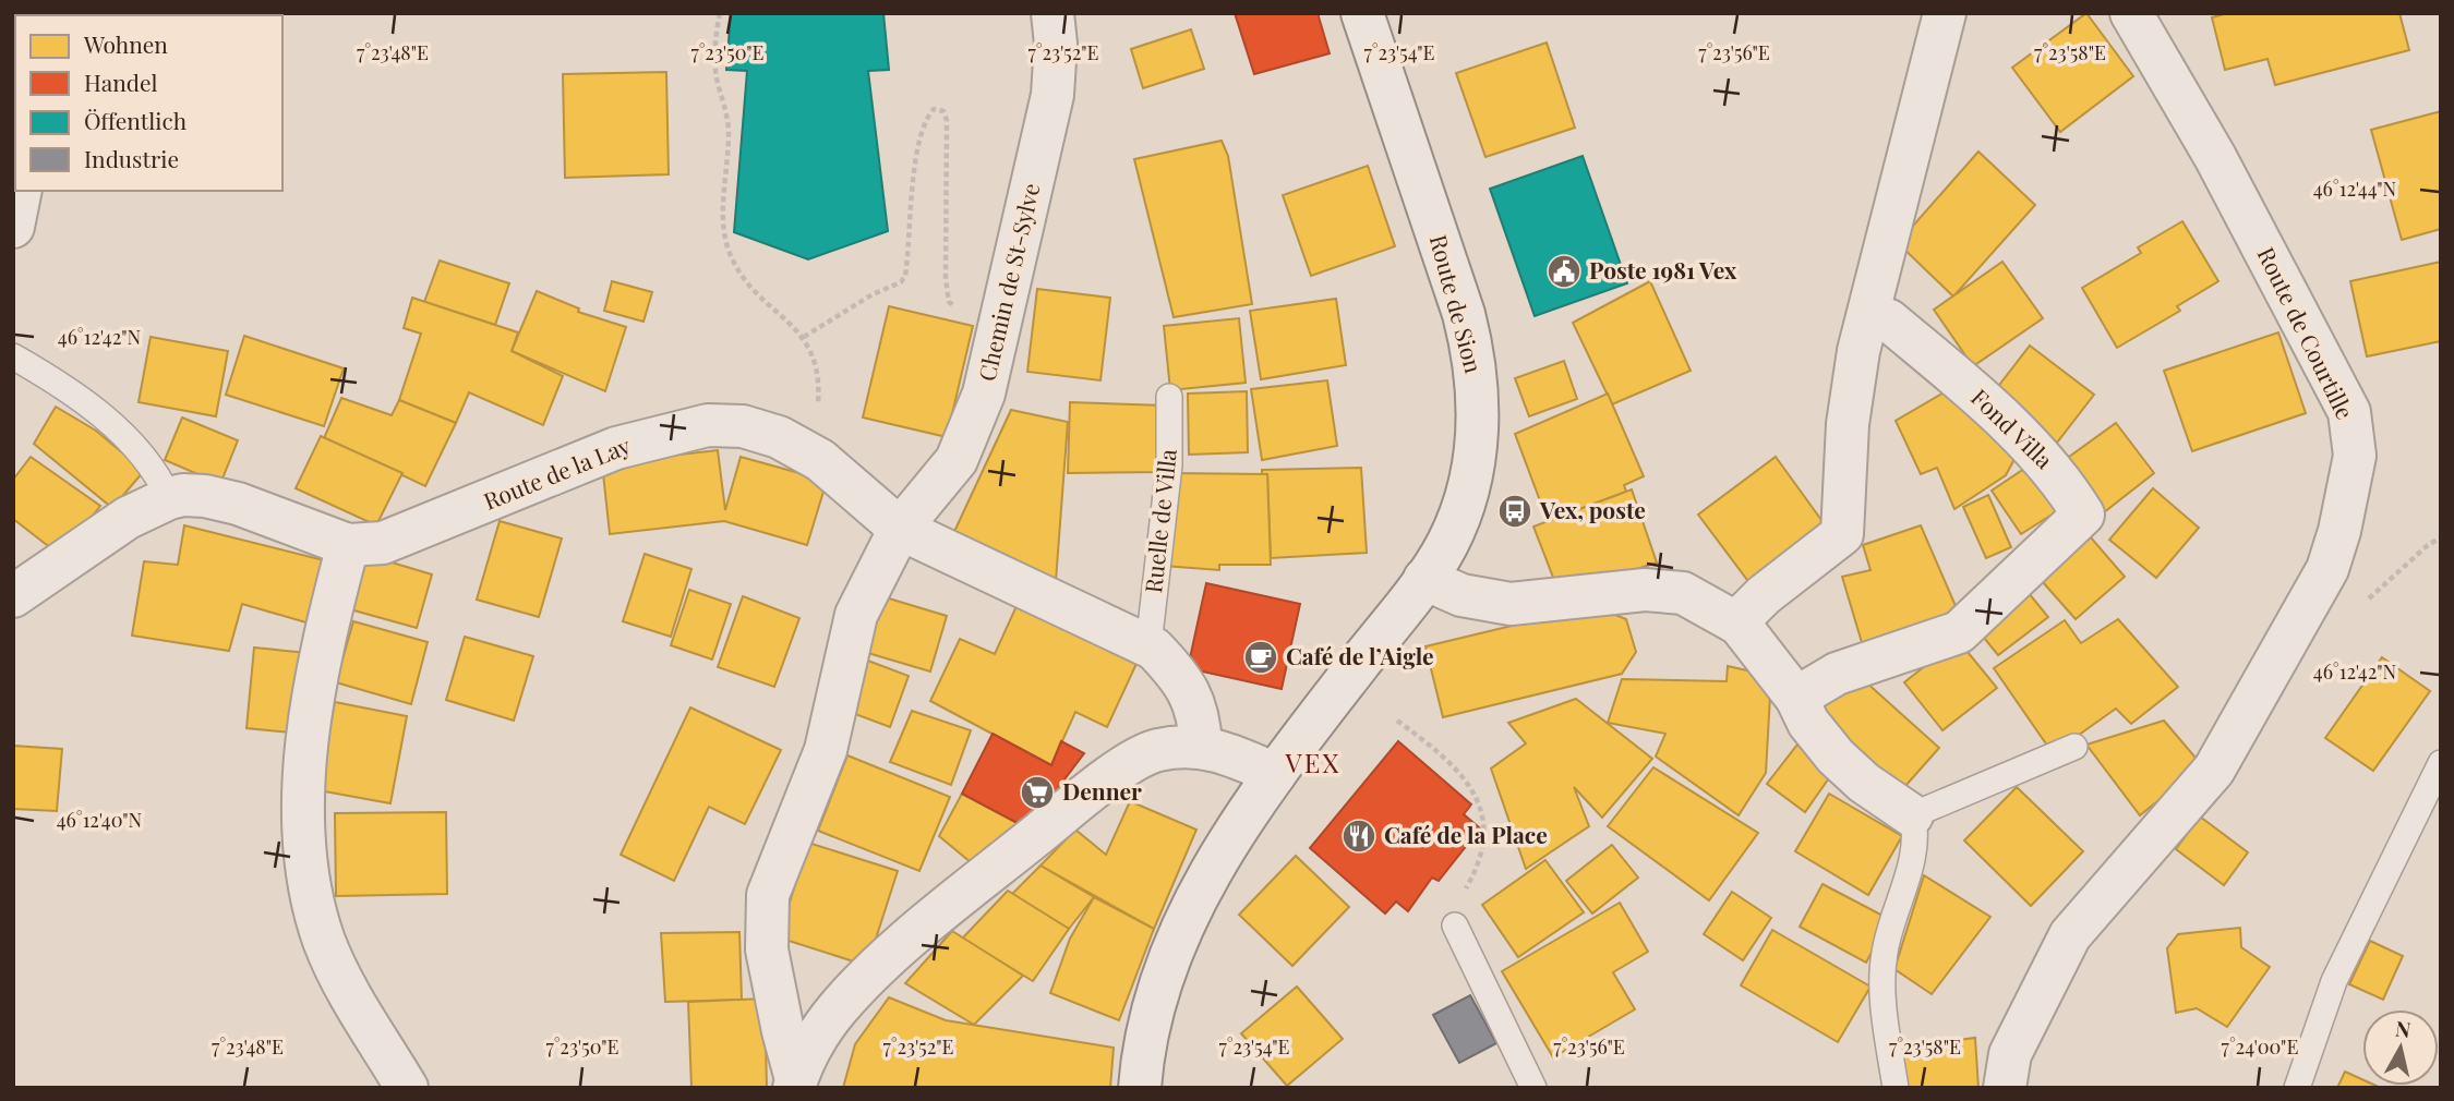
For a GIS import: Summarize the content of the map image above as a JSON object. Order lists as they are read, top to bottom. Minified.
{"streets":{"street":["Chemin de St-Sylve","Route de Sion","Route de Courtille","Fond Villa","Route de la Lay"],"lane":["Ruelle de Villa"]},"crossings":[["Chemin de St-Sylve","Route de la Lay"],["Route de la Lay","Ruelle de Villa"]],"districts":["VEX"],"places":{"public building":["Poste 1981 Vex"],"bus stop":["Vex, poste"],"cafe":["Café de l’Aigle"],"supermarket":["Denner"],"restaurant":["Café de la Place"]},"legend":["Wohnen","Handel","Öffentlich","Industrie"],"north":"top","coordinates":["7°23'48\"E","7°23'50\"E","7°23'52\"E","7°23'54\"E","7°23'56\"E","7°23'58\"E","46°12'44\"N","46°12'42\"N","46°12'40\"N","7°24'00\"E"]}
